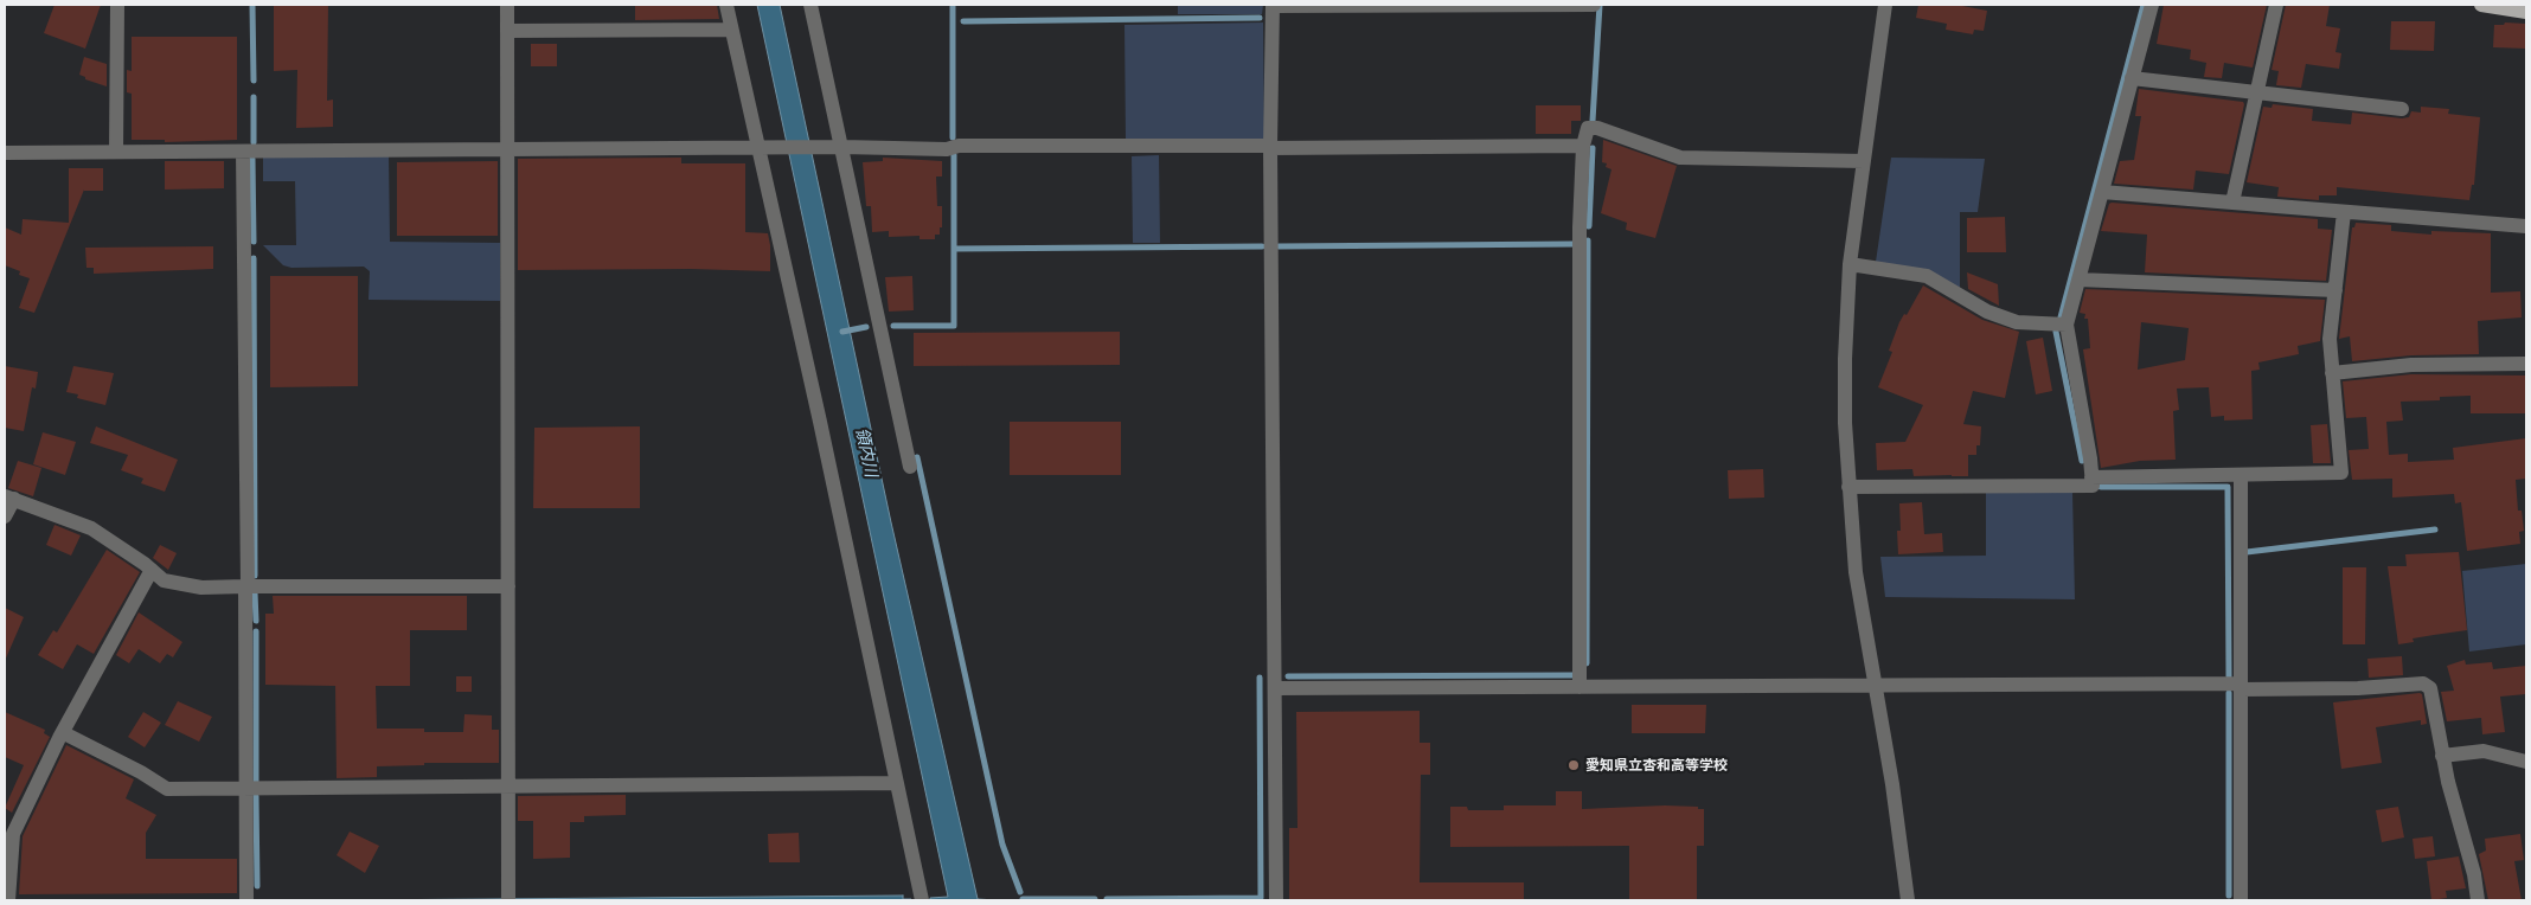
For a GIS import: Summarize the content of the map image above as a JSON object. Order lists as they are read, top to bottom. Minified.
{"water":["領内川"],"places":["愛知県立杏和高等学校"]}
